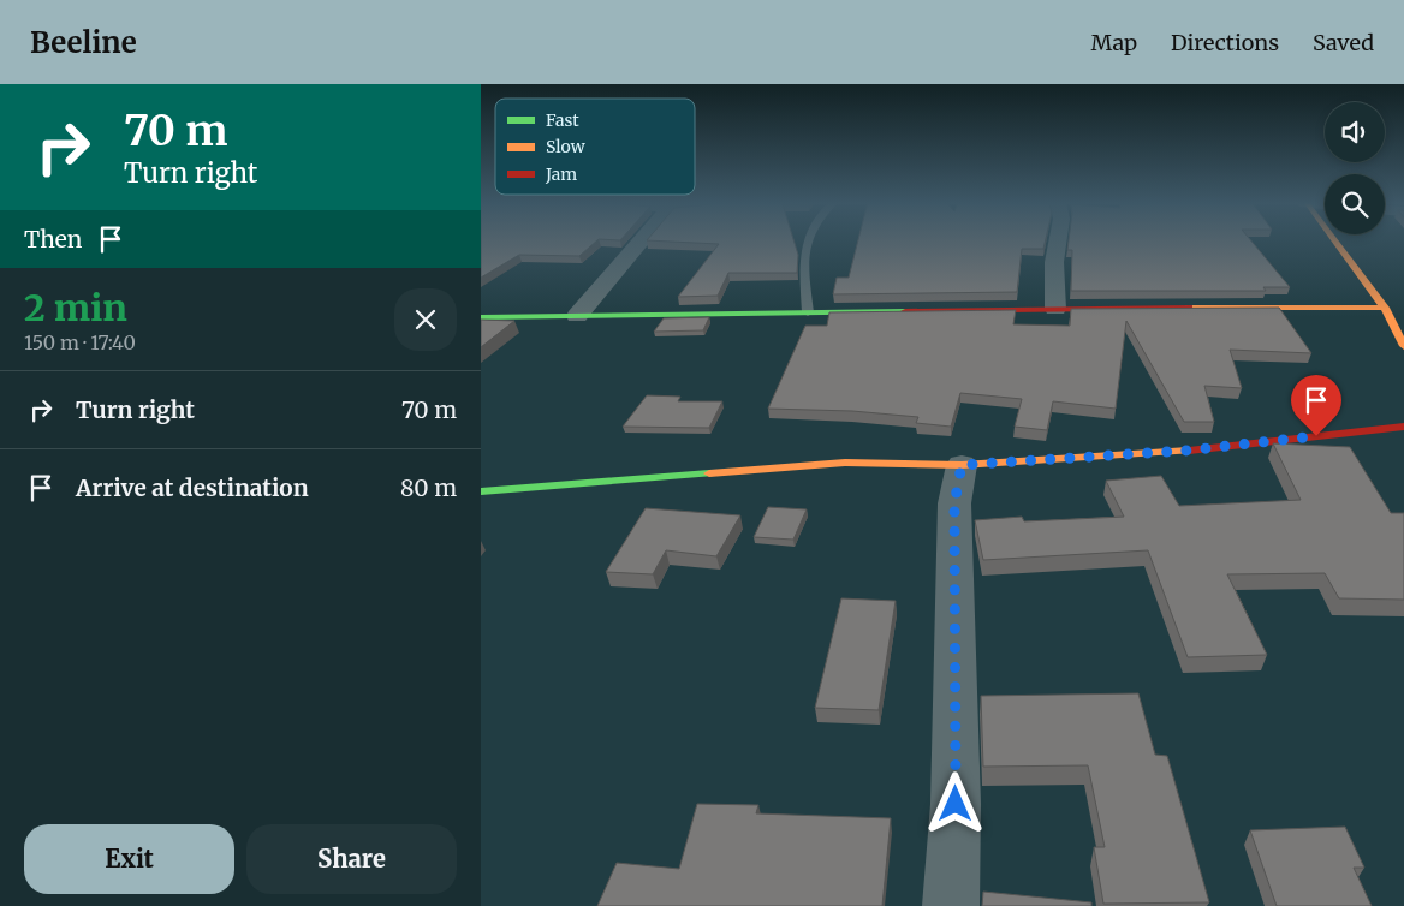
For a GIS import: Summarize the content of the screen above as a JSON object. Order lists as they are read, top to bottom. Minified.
{"legend":["Fast","Slow","Jam"],"page":{"header":"Beeline","nav":["Map","Directions","Saved"],"turn":["70 m","Turn right"],"then":"Then","heading":["2 min","150 m · 17:40"],"list":[{"name":"Turn right","value":"70 m"},{"name":"Arrive at destination","value":"80 m"}],"buttons":["Exit","Share"]}}
